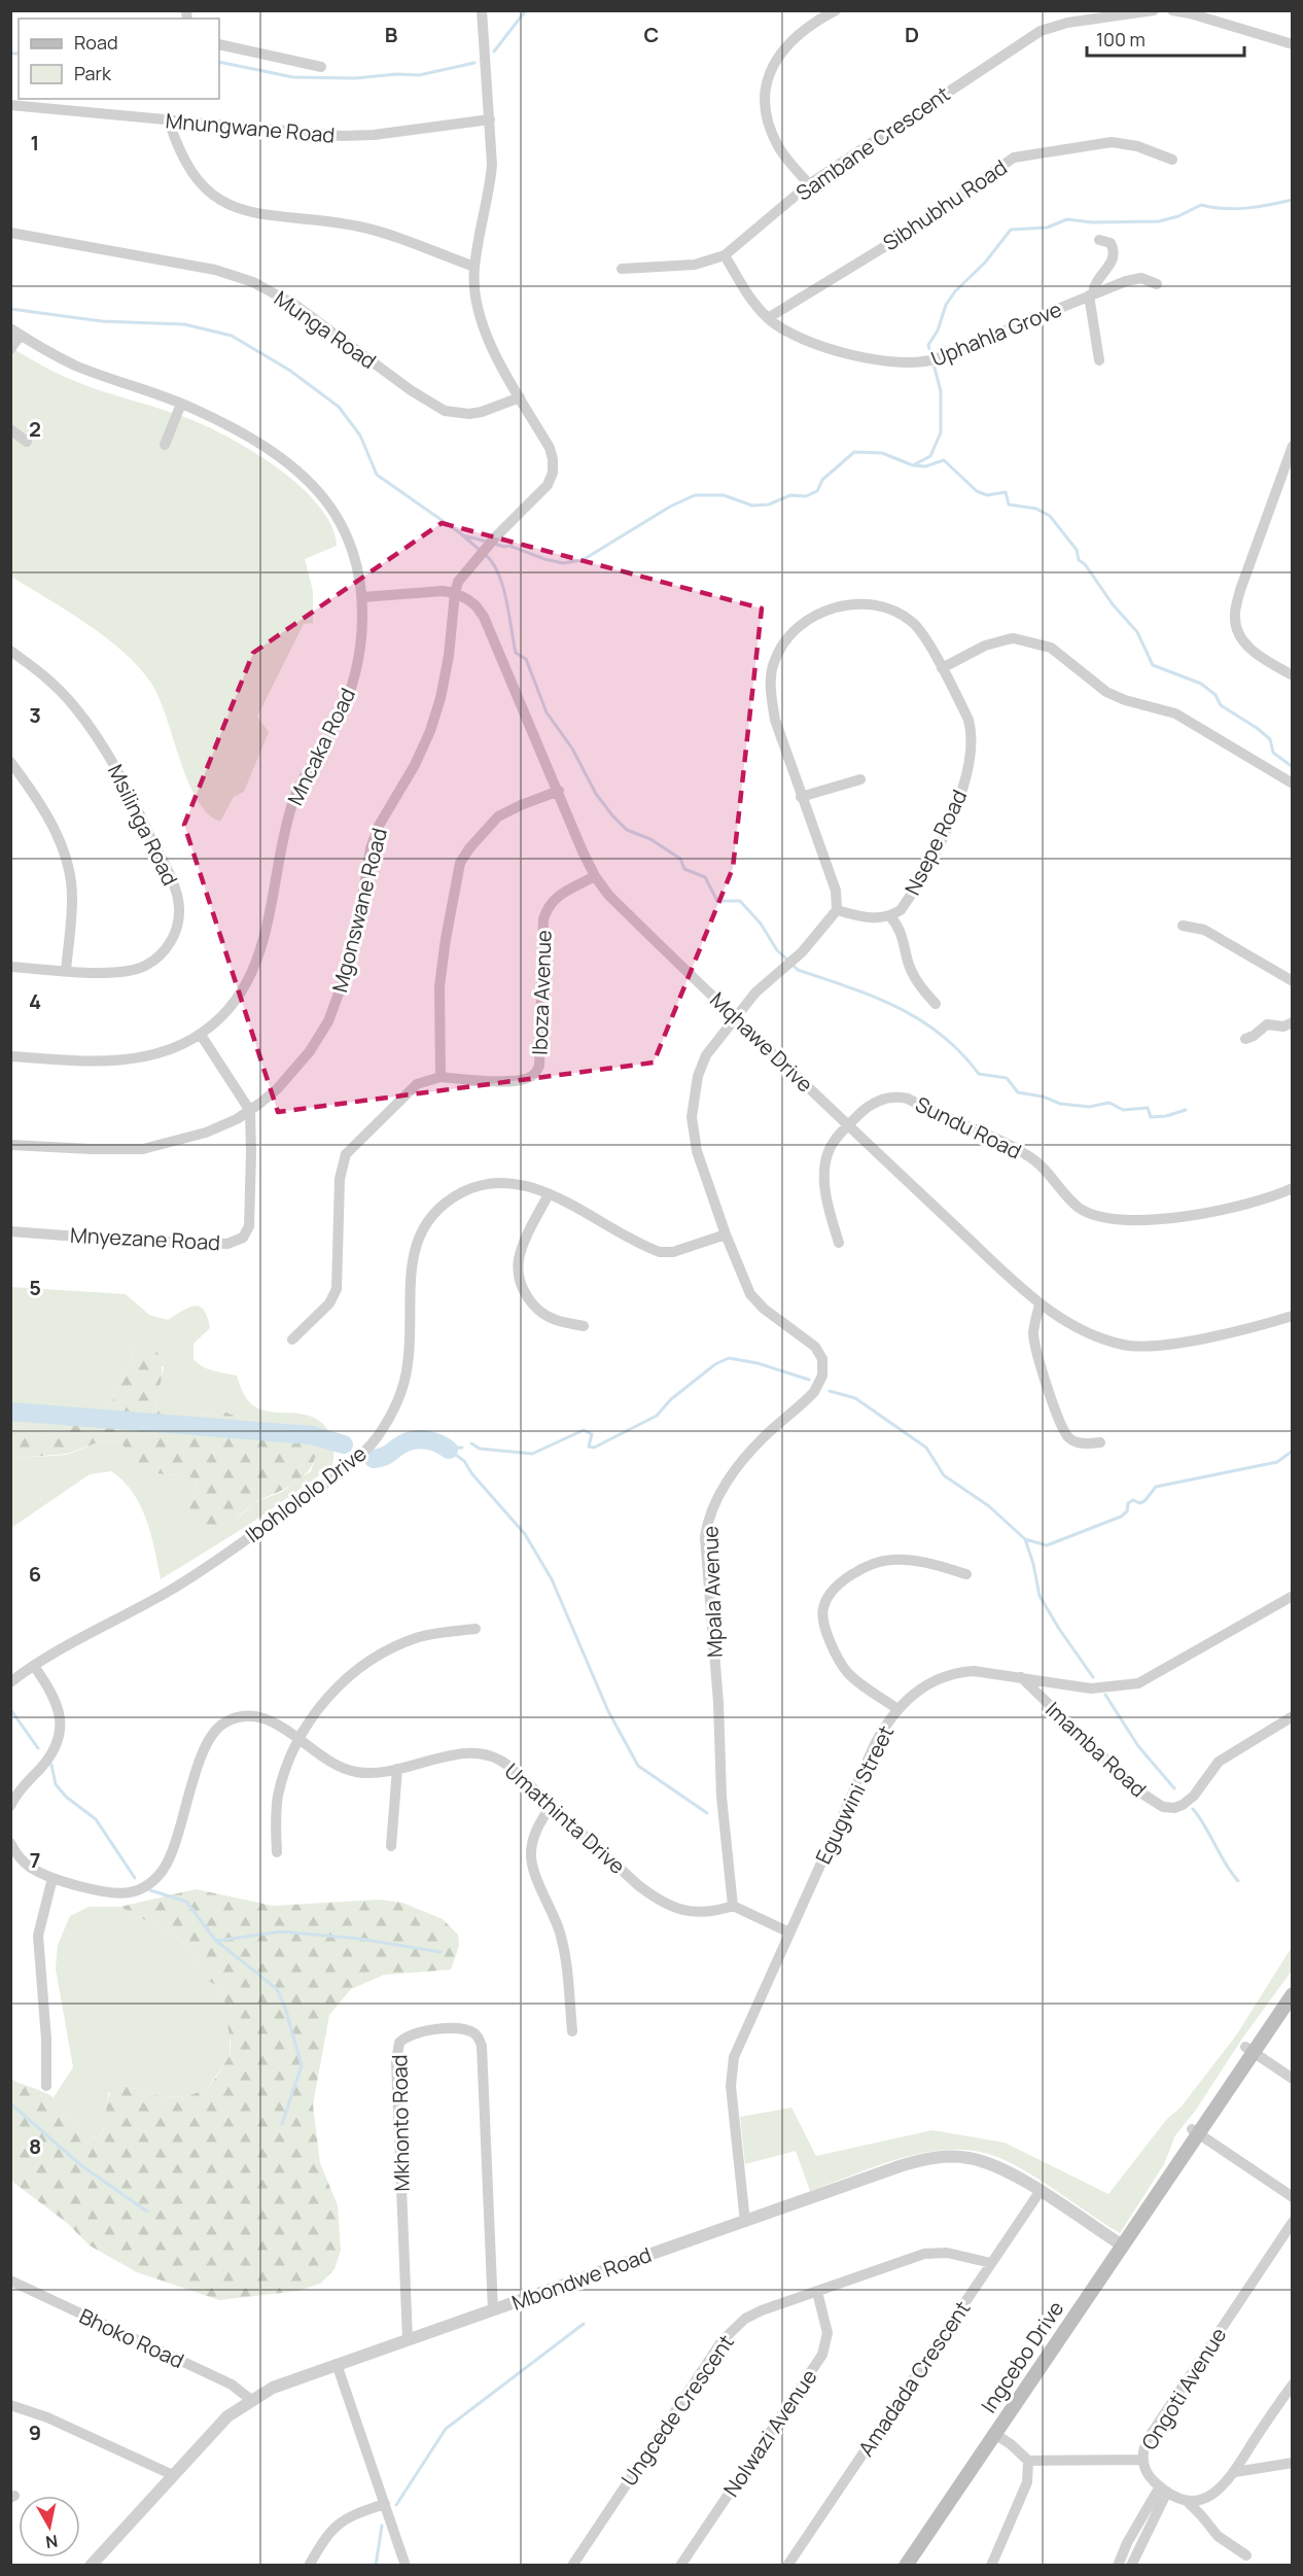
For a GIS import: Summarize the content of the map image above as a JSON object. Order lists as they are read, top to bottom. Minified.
{"streets":{"main road":["Ingcebo Drive"],"street":["Mnungwane Road","Sambane Crescent","Sibhubhu Road","Munga Road","Uphahla Grove","Mncaka Road","Msilinga Road","Nsepe Road","Mgonswane Road","Iboza Avenue","Mqhawe Drive","Sundu Road","Mnyezane Road","Ibohlololo Drive","Mpala Avenue","Imamba Road","Egugwini Street","Umathinta Drive","Mkhonto Road","Mbondwe Road","Bhoko Road","Amadada Crescent","Ongoti Avenue","Ungcede Crescent","Nolwazi Avenue"]},"crossings":[["Sambane Crescent","Uphahla Grove"],["Sibhubhu Road","Uphahla Grove"],["Mgonswane Road","Mqhawe Drive"],["Mgonswane Road","Mnyezane Road"],["Iboza Avenue","Mqhawe Drive"],["Mqhawe Drive","Sundu Road"],["Mqhawe Drive","Mpala Avenue"],["Ibohlololo Drive","Mpala Avenue"],["Mpala Avenue","Umathinta Drive"],["Imamba Road","Egugwini Street"],["Egugwini Street","Mbondwe Road"],["Mkhonto Road","Mbondwe Road"],["Mbondwe Road","Bhoko Road"],["Mbondwe Road","Ingcebo Drive"],["Mbondwe Road","Amadada Crescent"],["Amadada Crescent","Ungcede Crescent"],["Ungcede Crescent","Nolwazi Avenue"]],"legend":["Road","Park"],"scale_bar":"100 m","north":"bottom","grid":{"columns":["B","C","D"],"rows":["1","2","3","4","5","6","7","8","9"]}}
